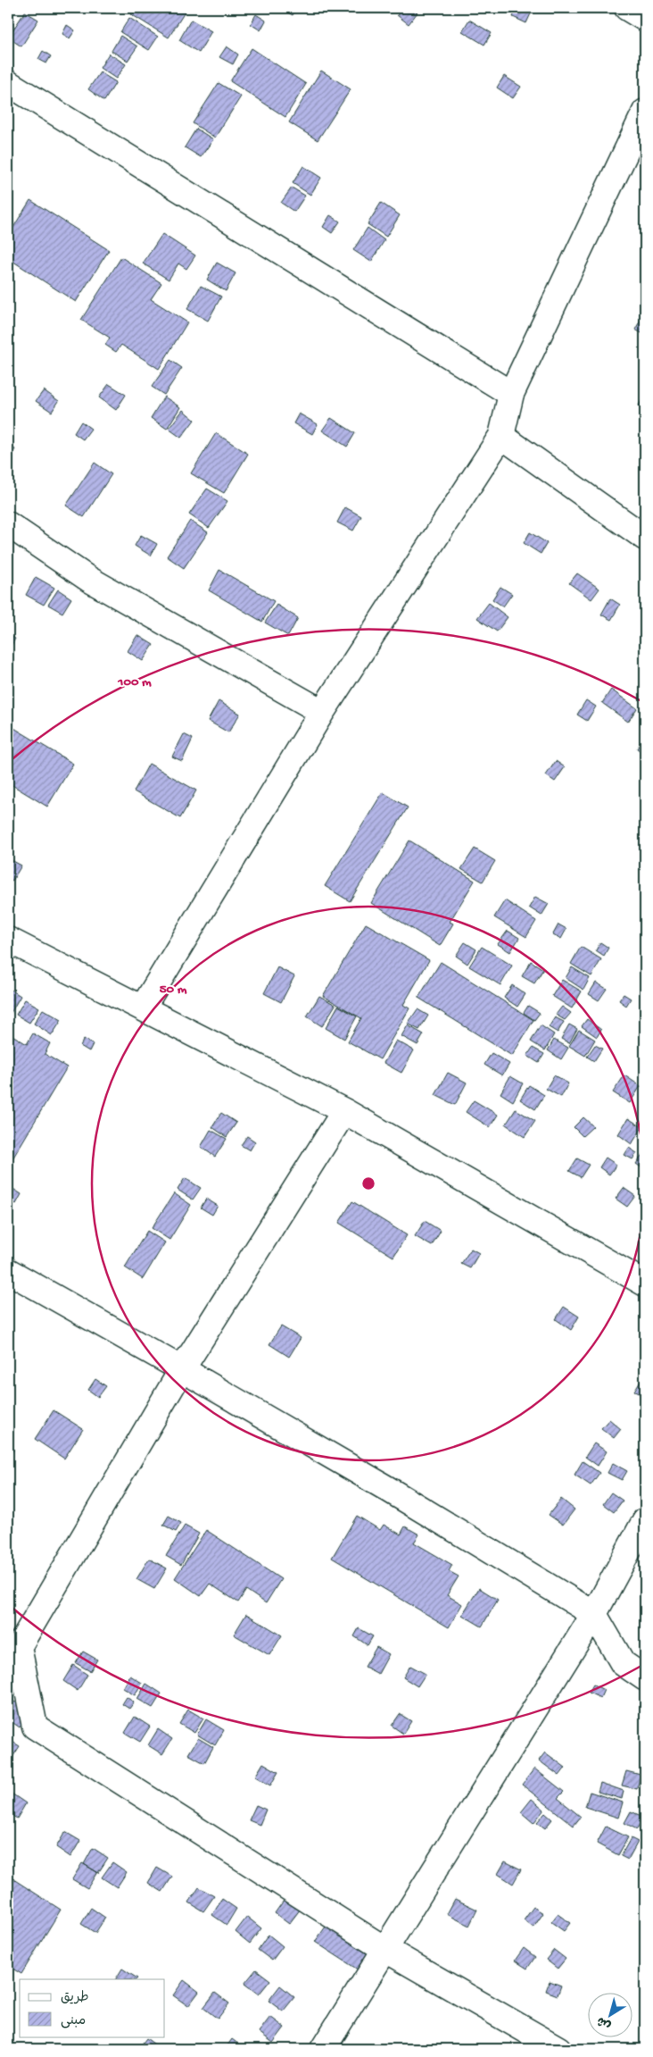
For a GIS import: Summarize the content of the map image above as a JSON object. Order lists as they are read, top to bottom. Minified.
{"legend":["طريق","مبنى"],"north":"bottom left","rings":["100 m","50 m"]}
